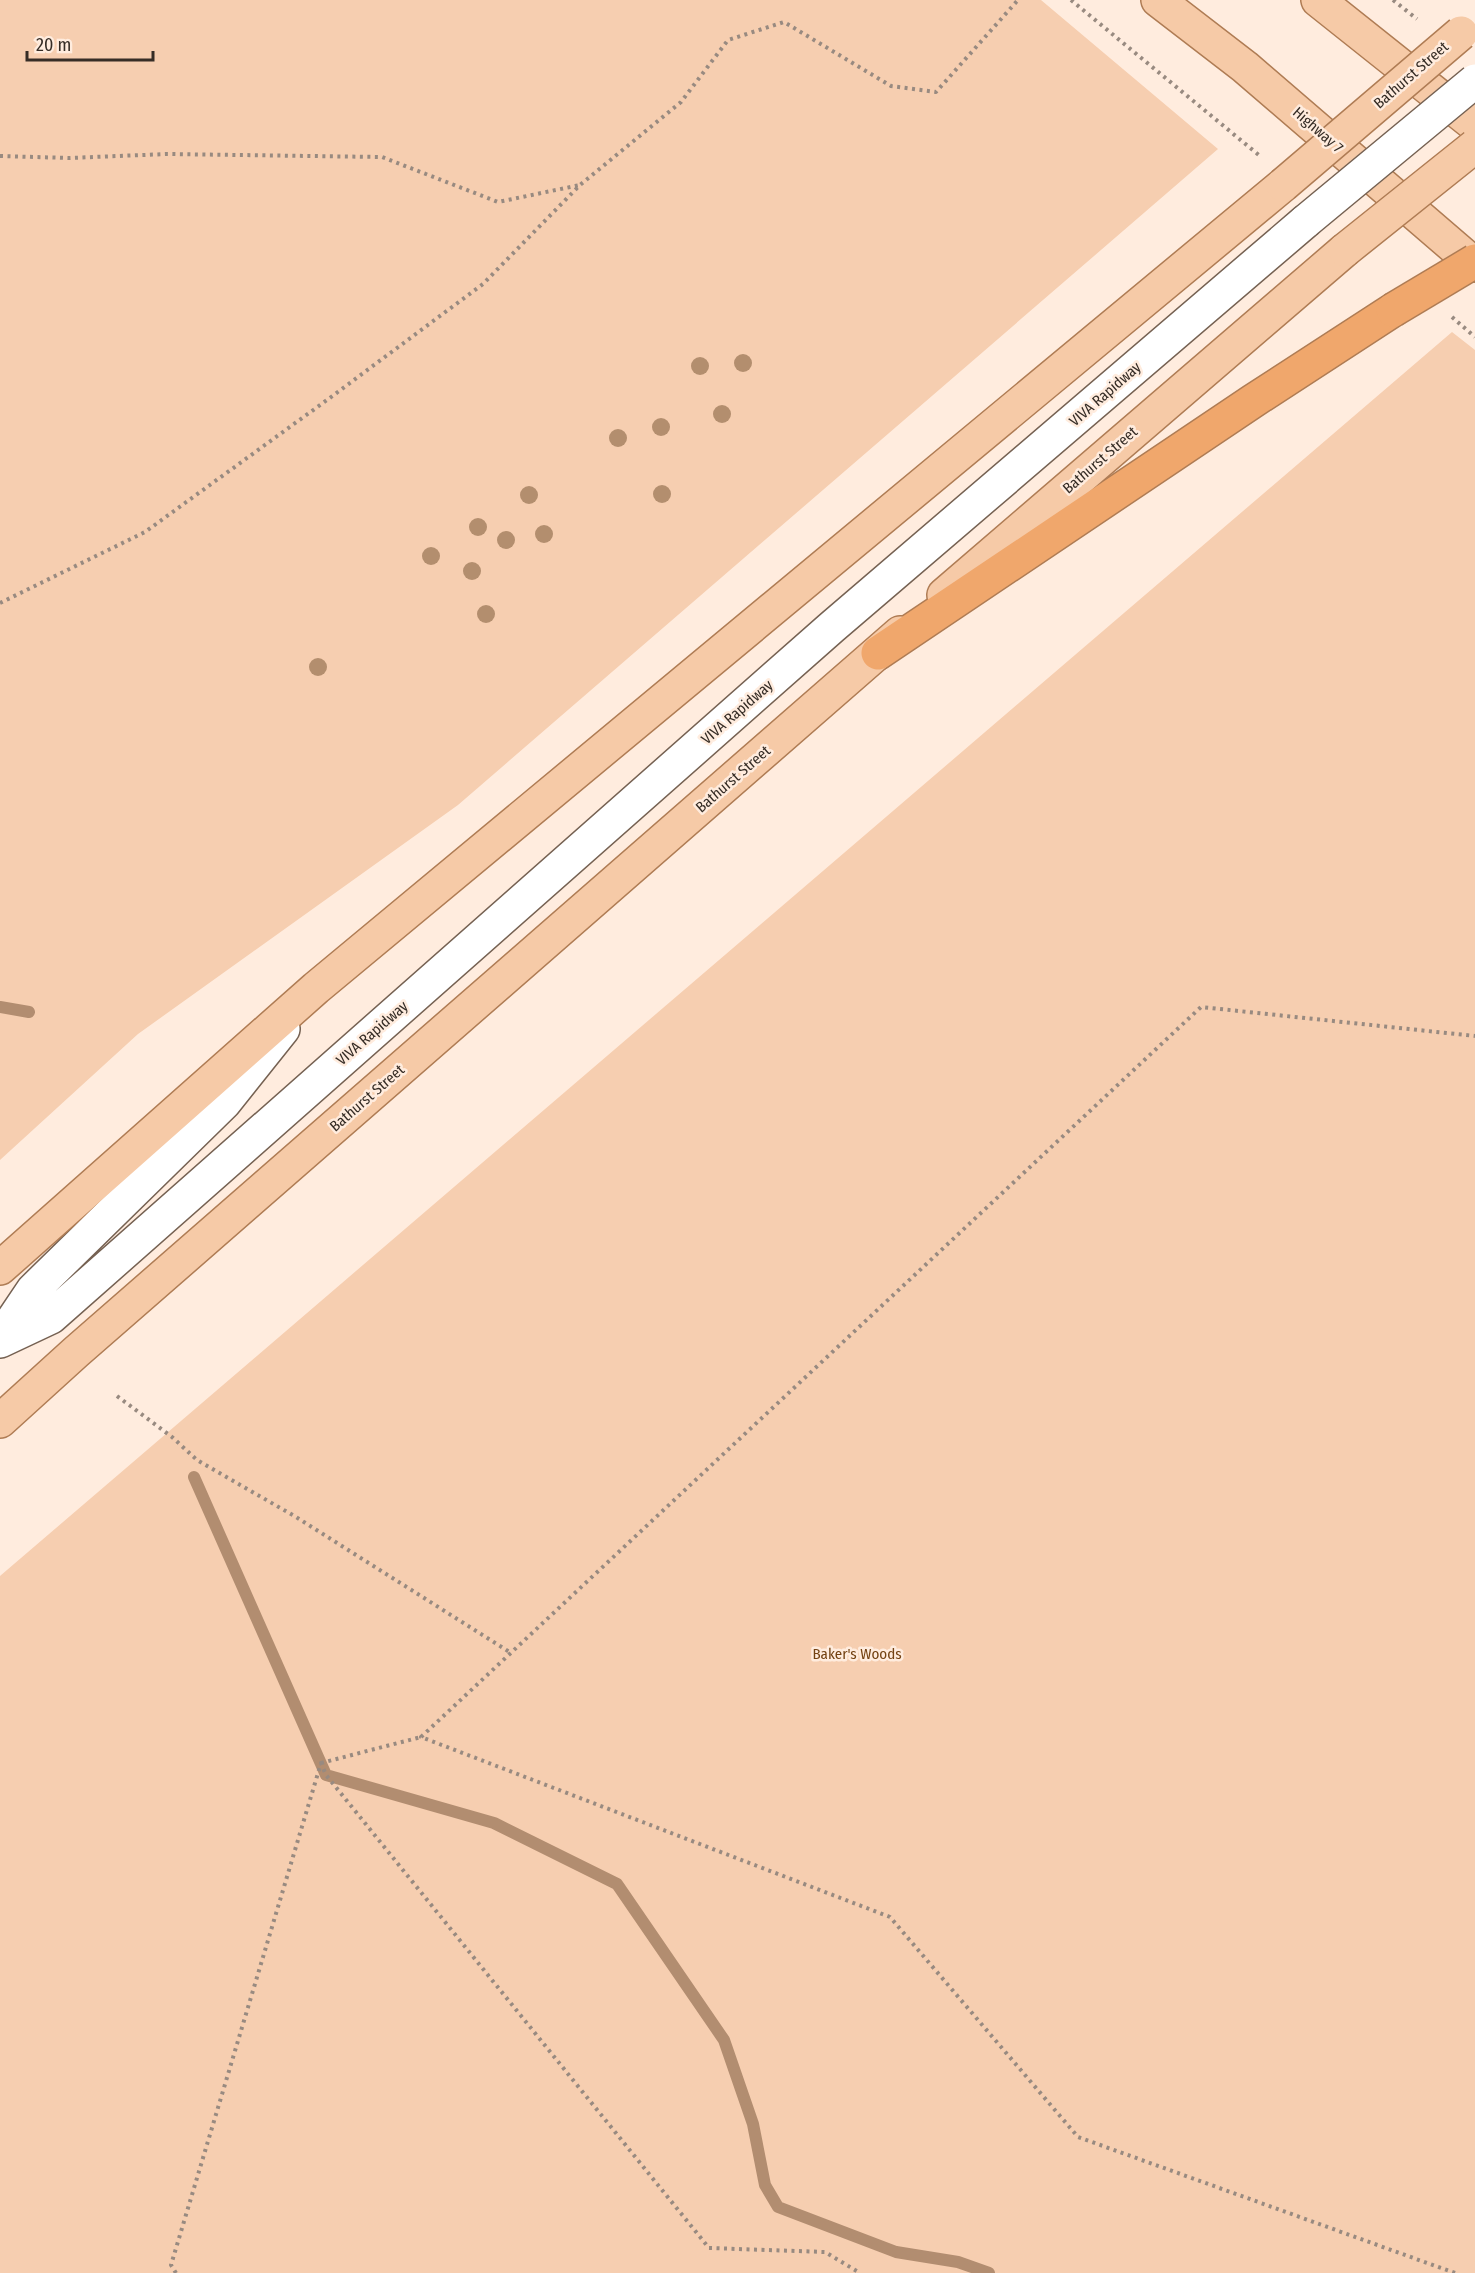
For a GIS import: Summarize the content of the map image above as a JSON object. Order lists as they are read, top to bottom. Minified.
{"streets":{"main road":["Bathurst Street","Highway 7"],"lane":["VIVA Rapidway"]},"crossings":[["Bathurst Street","VIVA Rapidway"]],"parks":["Baker's Woods"],"scale_bar":"20 m"}
